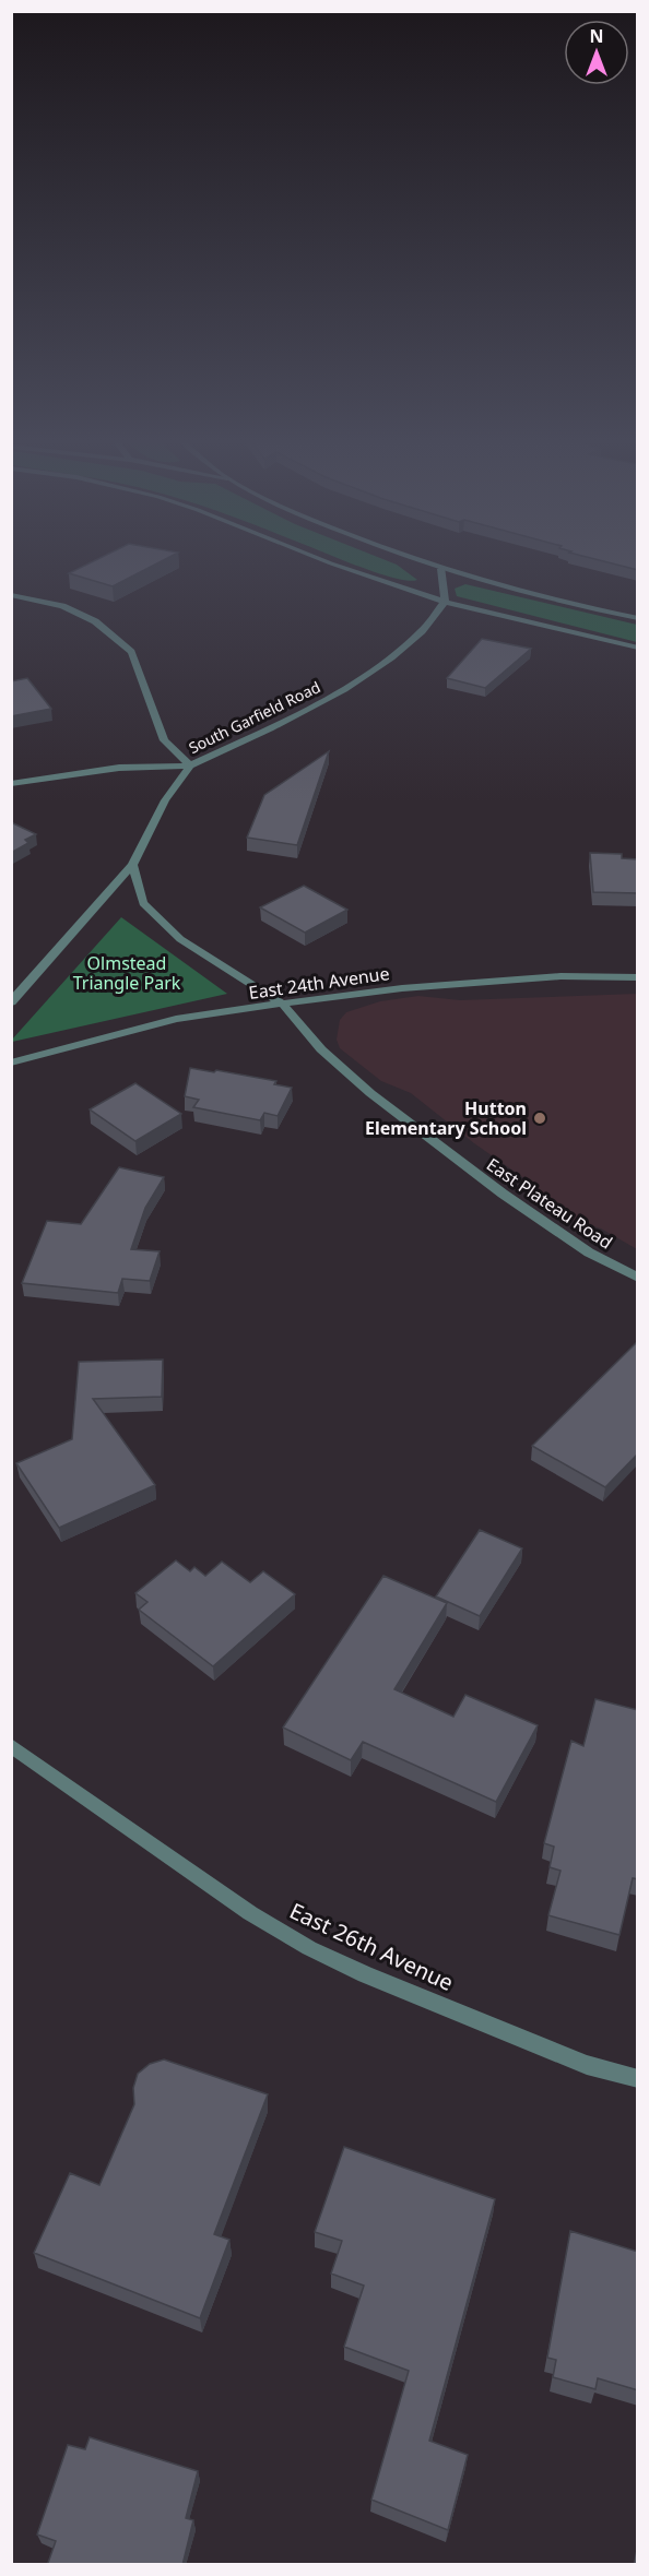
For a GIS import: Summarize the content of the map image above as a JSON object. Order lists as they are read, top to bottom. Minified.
{"streets":{"street":["South Garfield Road","East 24th Avenue","East Plateau Road","East 26th Avenue"]},"crossings":[["South Garfield Road","East Plateau Road"],["East 24th Avenue","East Plateau Road"]],"parks":["Olmstead Triangle Park"],"places":["Hutton Elementary School"],"north":"top"}
